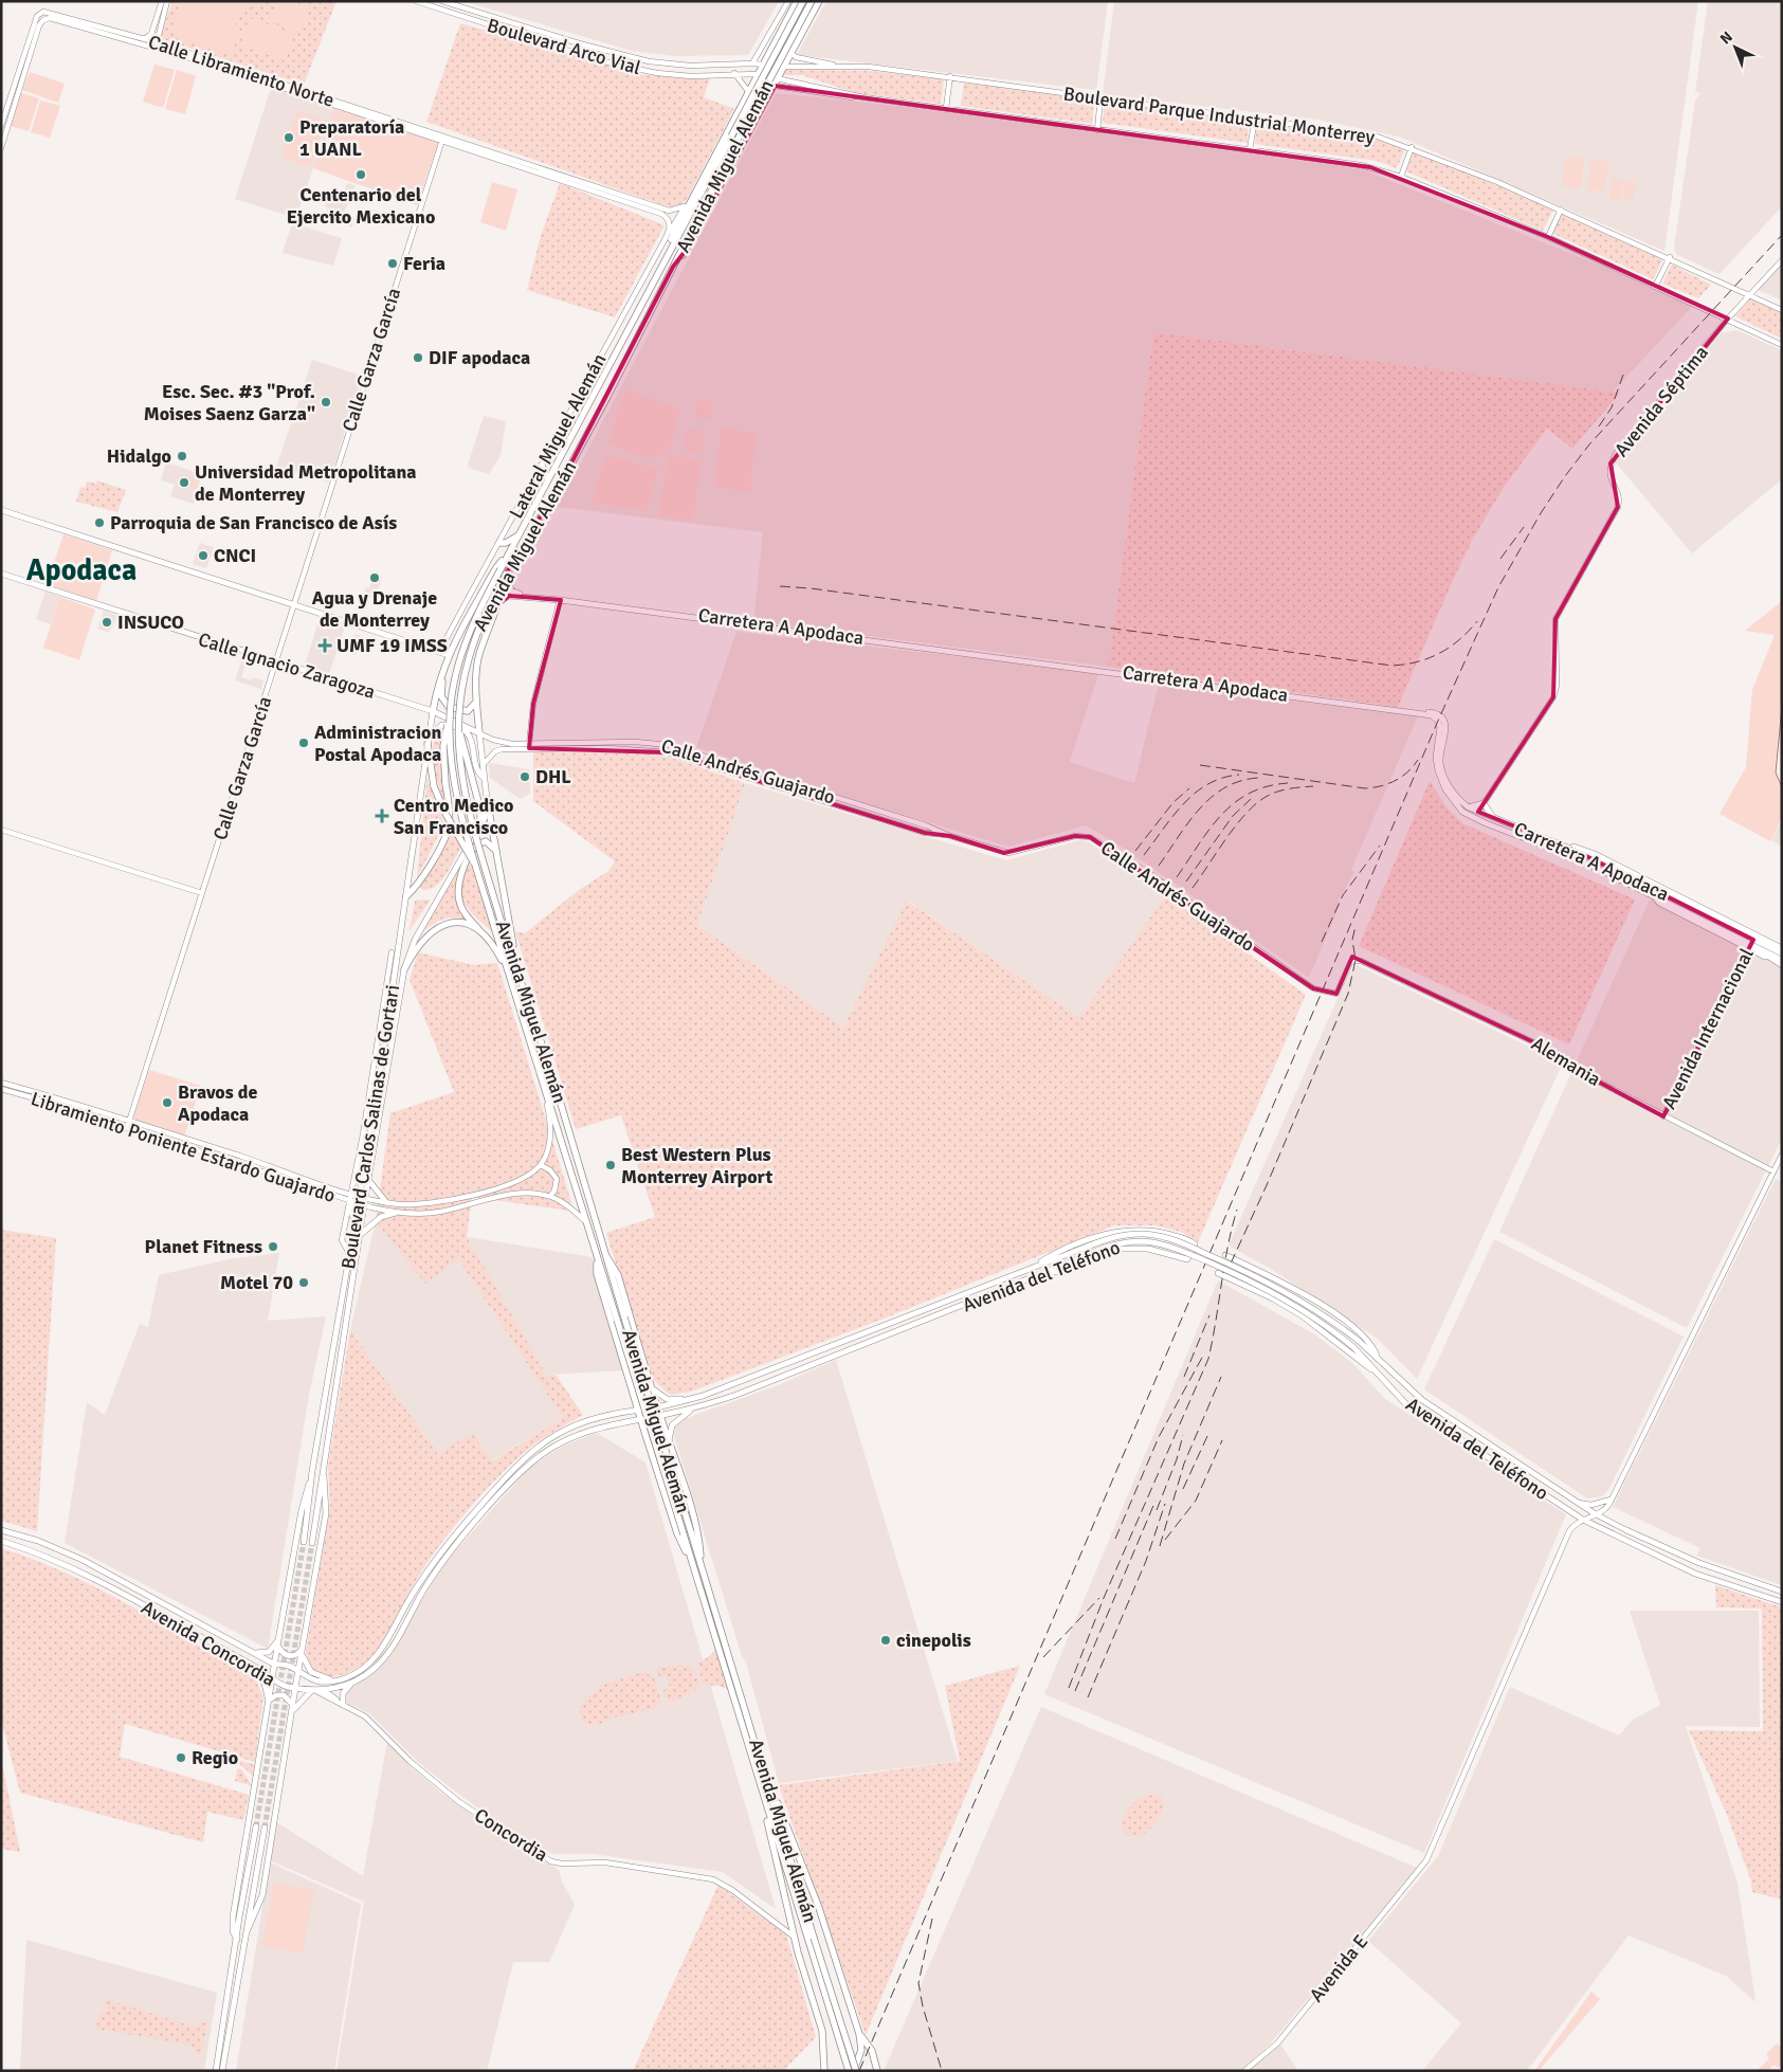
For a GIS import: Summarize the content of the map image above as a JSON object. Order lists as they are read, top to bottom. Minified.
{"streets":{"highway":["Avenida Miguel Alemán"],"main road":["Carretera A Apodaca","Calle Ignacio Zaragoza","Boulevard Carlos Salinas de Gortari","Avenida del Teléfono","Avenida Concordia"],"street":["Boulevard Arco Vial","Calle Libramiento Norte","Boulevard Parque Industrial Monterrey","Calle Garza García","Avenida Séptima","Lateral Miguel Alemán","Calle Andrés Guajardo","Avenida Internacional","Alemania","Libramiento Poniente Estardo Guajardo","Concordia","Avenida E"]},"crossings":[["Boulevard Arco Vial","Boulevard Parque Industrial Monterrey"],["Calle Libramiento Norte","Calle Garza García"],["Calle Libramiento Norte","Lateral Miguel Alemán"],["Boulevard Parque Industrial Monterrey","Avenida Séptima"],["Calle Garza García","Calle Ignacio Zaragoza"],["Calle Garza García","Libramiento Poniente Estardo Guajardo"],["Avenida Séptima","Carretera A Apodaca"],["Carretera A Apodaca","Avenida Internacional"],["Calle Ignacio Zaragoza","Calle Andrés Guajardo"],["Calle Ignacio Zaragoza","Boulevard Carlos Salinas de Gortari"],["Calle Andrés Guajardo","Alemania"],["Avenida Internacional","Alemania"],["Boulevard Carlos Salinas de Gortari","Libramiento Poniente Estardo Guajardo"],["Avenida del Teléfono","Avenida Concordia"],["Avenida del Teléfono","Avenida E"],["Avenida Concordia","Concordia"]],"districts":["Apodaca"],"places":{"other":["Preparatoría 1 UANL","Centenario del Ejercito Mexicano","Feria","DIF apodaca","Esc. Sec. #3 \"Prof. Moises Saenz Garza\"","Hidalgo","Universidad Metropolitana de Monterrey","Parroquia de San Francisco de Asís","CNCI","Agua y Drenaje de Monterrey","INSUCO","Administracion Postal Apodaca","DHL","Bravos de Apodaca","Best Western Plus Monterrey Airport","Planet Fitness","Motel 70","cinepolis","Regio"],"health":["UMF 19 IMSS","Centro Medico San Francisco"]},"north":"top left"}
